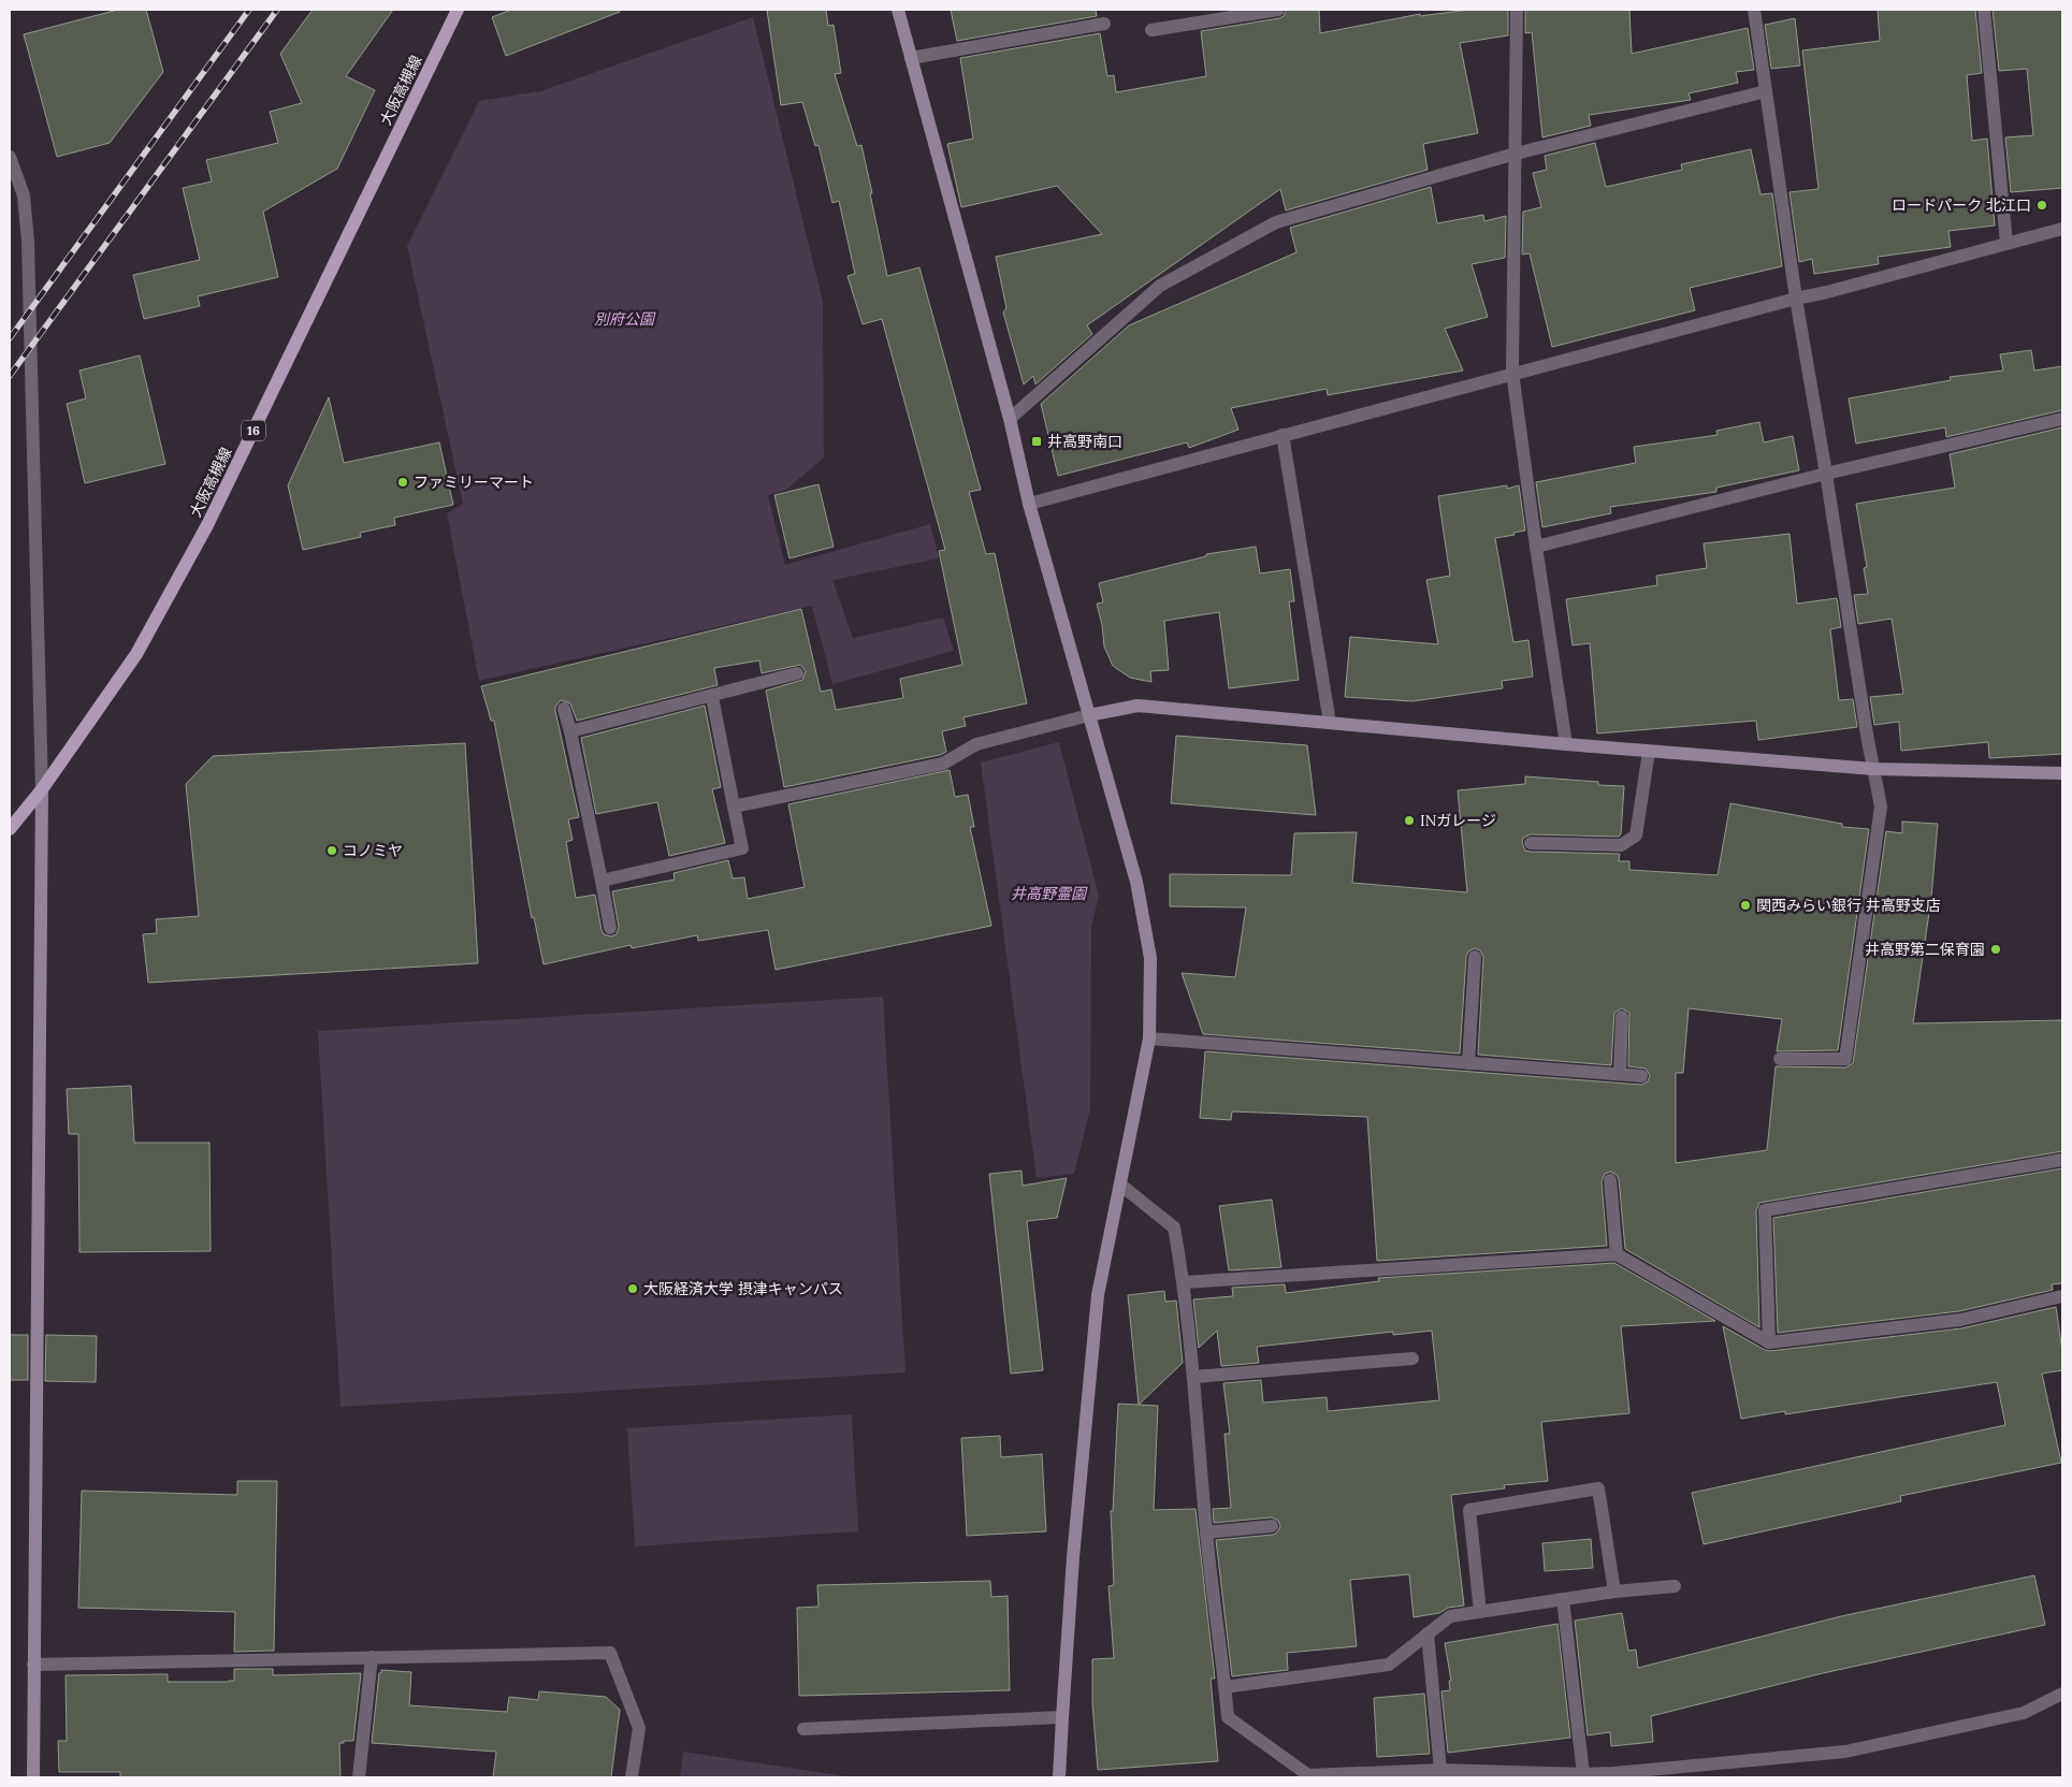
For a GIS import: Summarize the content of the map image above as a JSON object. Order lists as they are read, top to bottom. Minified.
{"streets":{"main road":["大阪高槻線","16"]},"parks":["別府公園","井高野霊園"],"places":{"other":["ロードパーク 北江口","ファミリーマート","INガレージ","コノミヤ","関西みらい銀行 井高野支店","井高野第二保育園","大阪経済大学 摂津キャンパス"],"transit":["井高野南口"]}}
